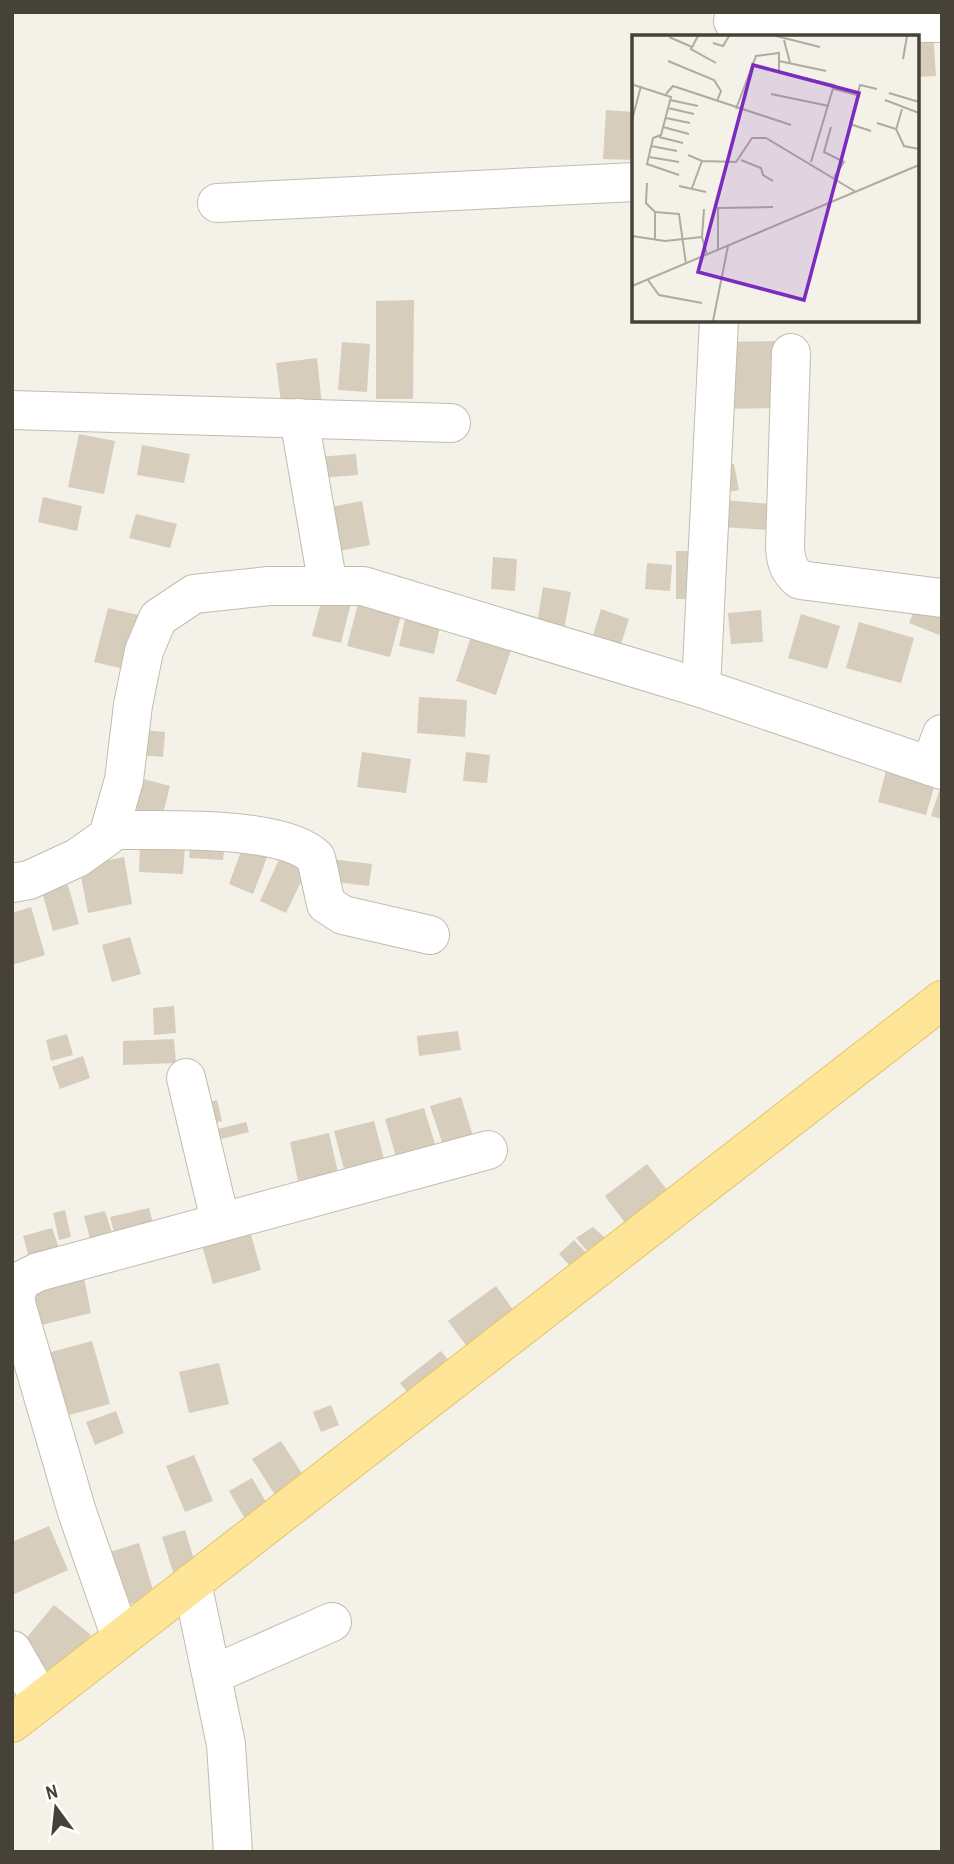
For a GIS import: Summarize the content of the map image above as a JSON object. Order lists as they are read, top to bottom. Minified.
{"north":"top"}
